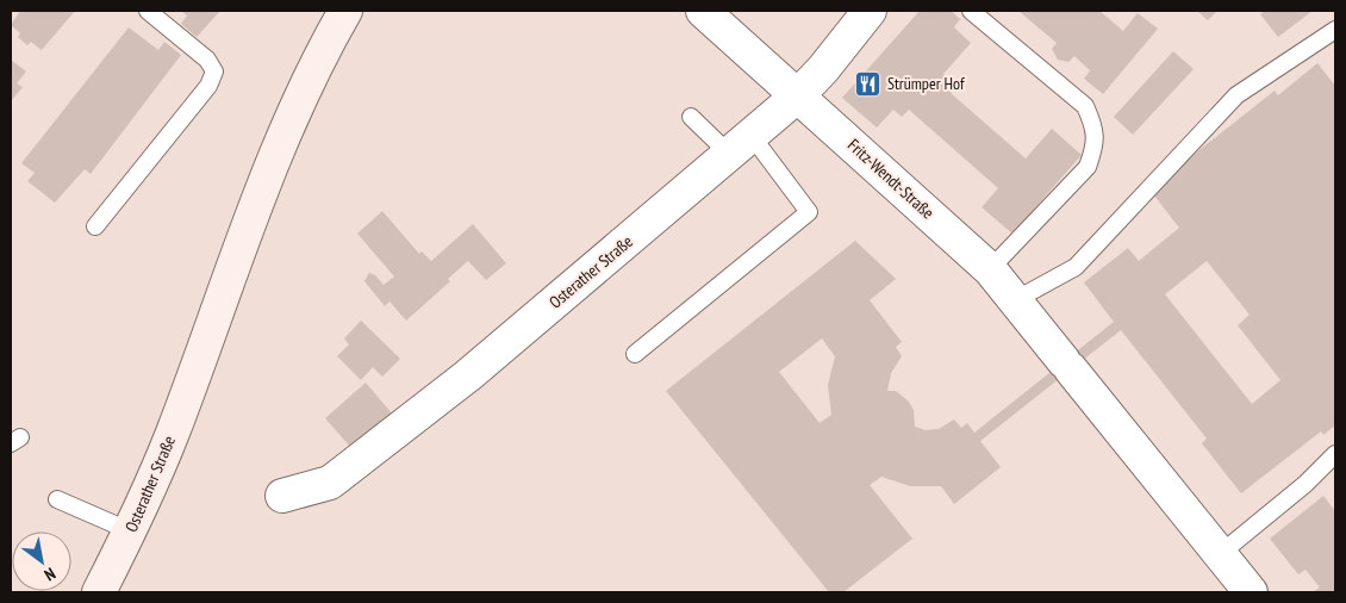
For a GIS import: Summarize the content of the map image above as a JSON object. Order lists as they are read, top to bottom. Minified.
{"streets":{"main road":["Osterather Straße"],"street":["Fritz-Wendt-Straße"]},"crossings":[["Fritz-Wendt-Straße","Osterather Straße"]],"places":{"restaurant":["Strümper Hof"]},"north":"bottom right"}
